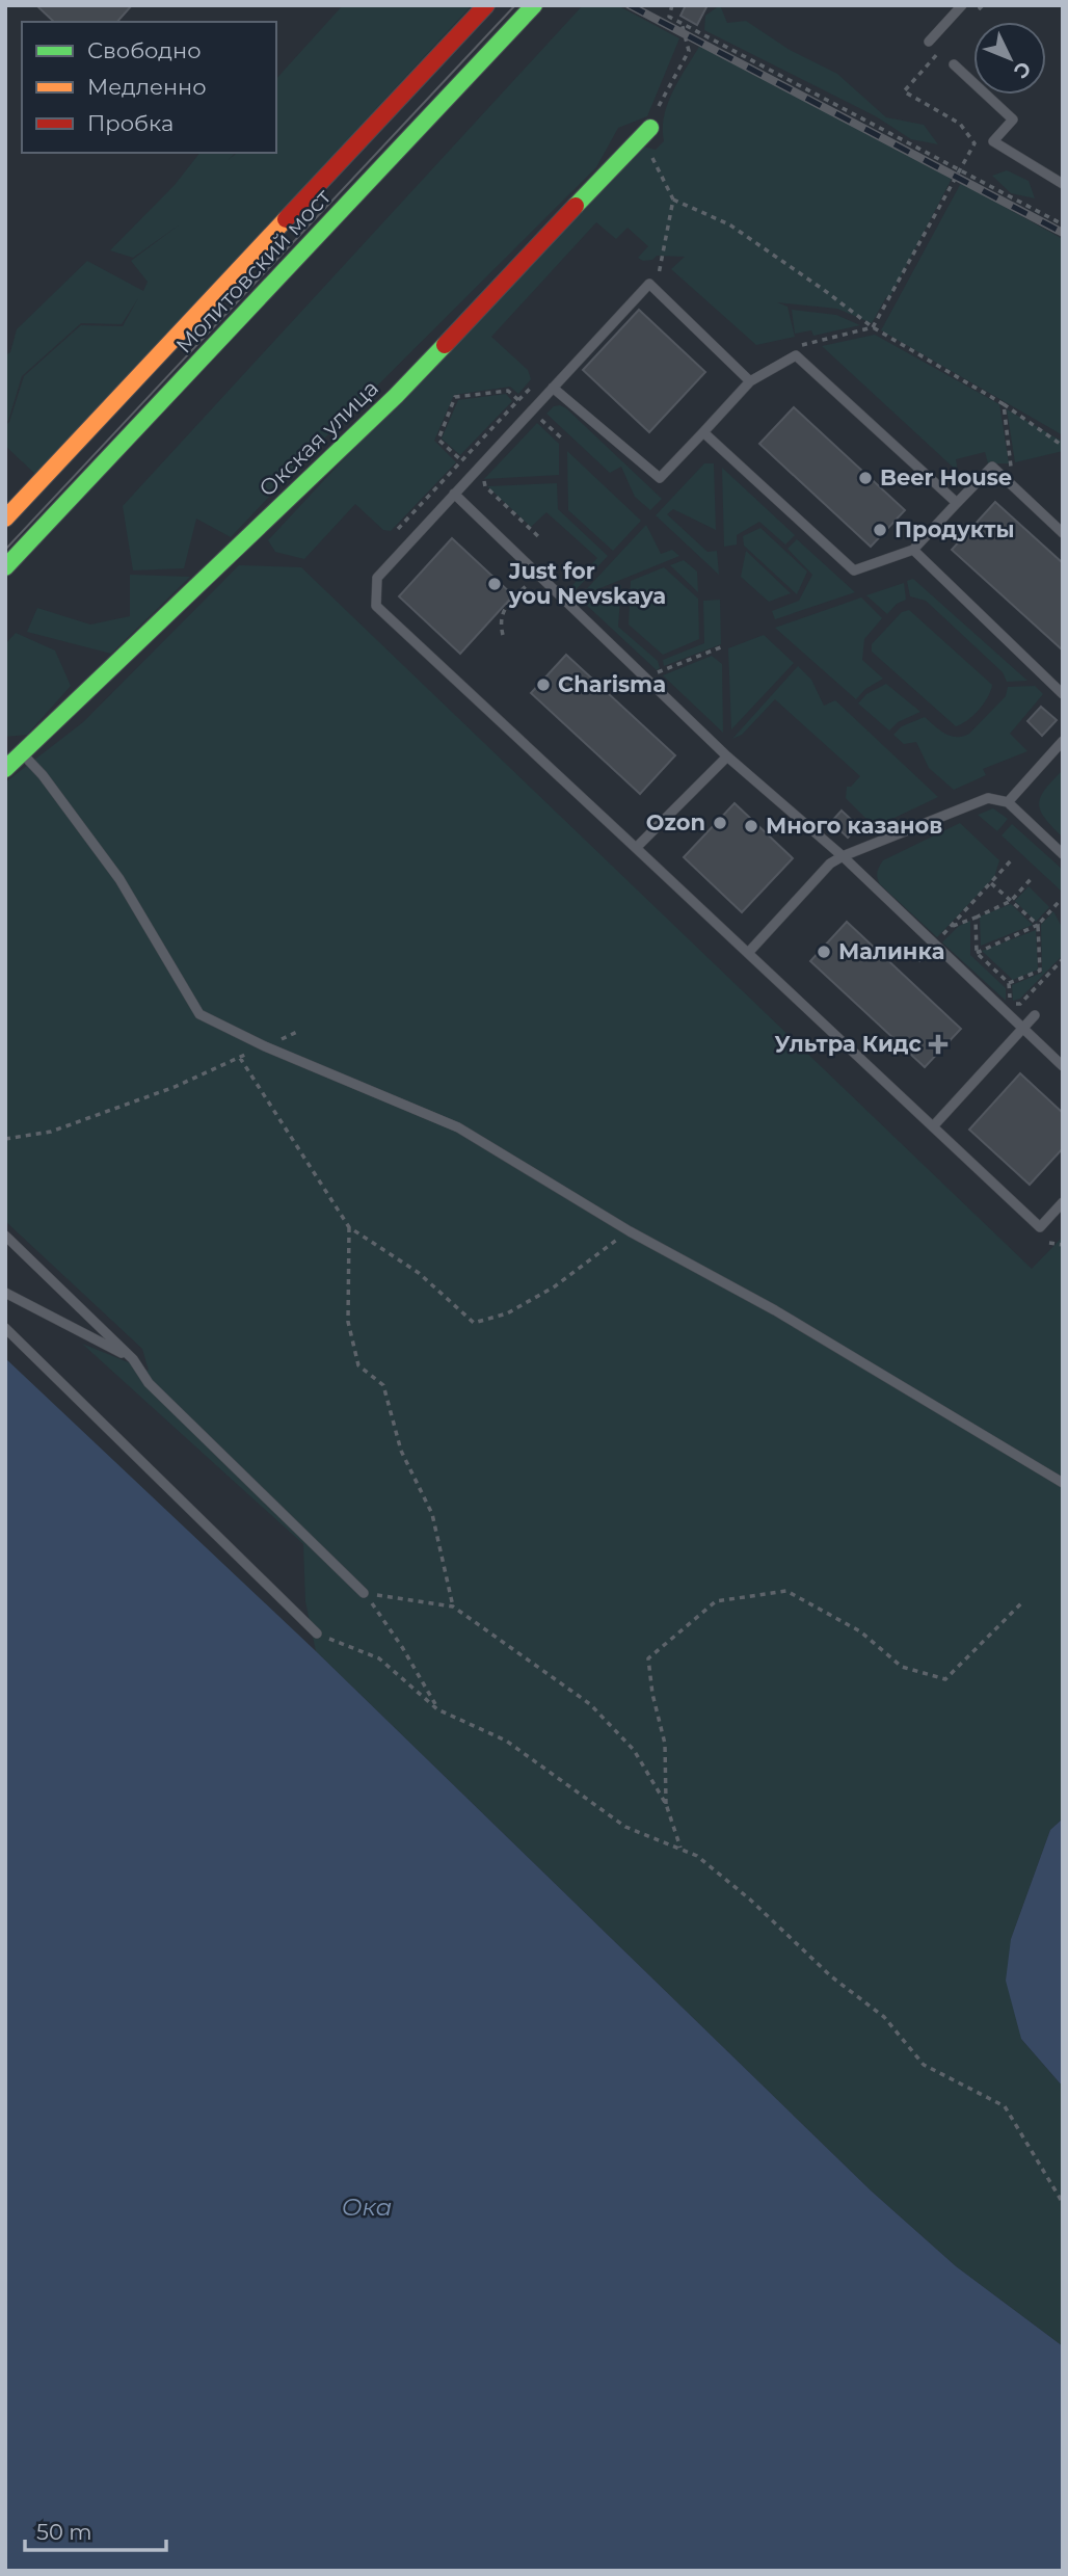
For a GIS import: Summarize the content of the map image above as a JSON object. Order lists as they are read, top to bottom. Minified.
{"streets":{"main road":["Молитовский мост","Окская улица"]},"water":["Ока"],"places":{"other":["Beer House","Продукты","Just for you Nevskaya","Charisma","Ozon","Много казанов","Малинка"],"health":["Ультра Кидс"]},"legend":["Свободно","Медленно","Пробка"],"scale_bar":"50 m","north":"bottom right"}
